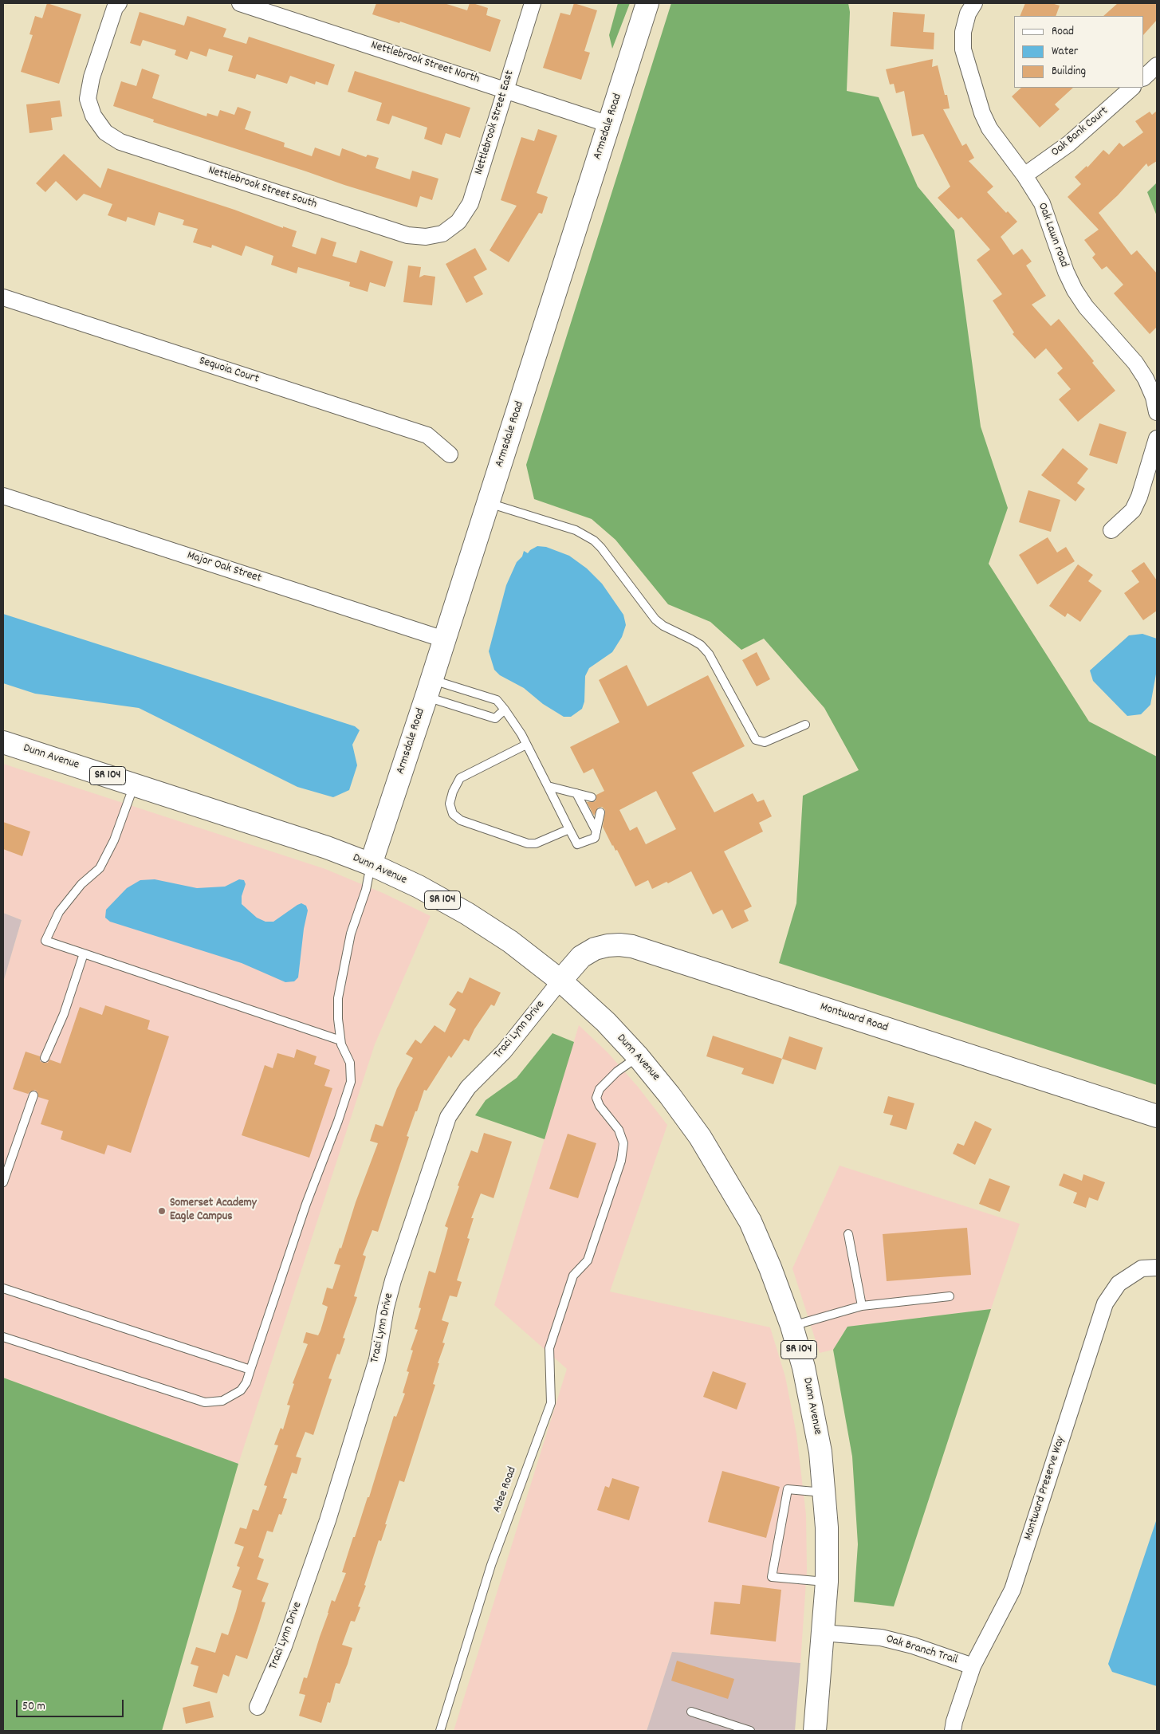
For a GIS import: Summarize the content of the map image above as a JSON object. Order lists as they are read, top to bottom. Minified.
{"streets":{"street":["Nettlebrook Street North","Nettlebrook Street East","Armsdale Road","Oak Bank Court","Nettlebrook Street South","Oak Lawn road","Sequoia Court","Major Oak Street","Dunn Avenue","SR 104","Montward Road","Traci Lynn Drive","Montward Preserve Way","Oak Branch Trail"],"lane":["Adee Road"]},"crossings":[["Nettlebrook Street North","Nettlebrook Street East"],["Nettlebrook Street North","Armsdale Road"],["Nettlebrook Street East","Nettlebrook Street South"],["Armsdale Road","Major Oak Street"],["Armsdale Road","Dunn Avenue"],["Oak Bank Court","Oak Lawn road"],["Dunn Avenue","Montward Road"],["Dunn Avenue","Traci Lynn Drive"],["Dunn Avenue","Adee Road"],["Dunn Avenue","Oak Branch Trail"],["Montward Road","Traci Lynn Drive"],["Montward Preserve Way","Oak Branch Trail"]],"places":["Somerset Academy Eagle Campus"],"legend":["Road","Water","Building"],"scale_bar":"50 m"}
